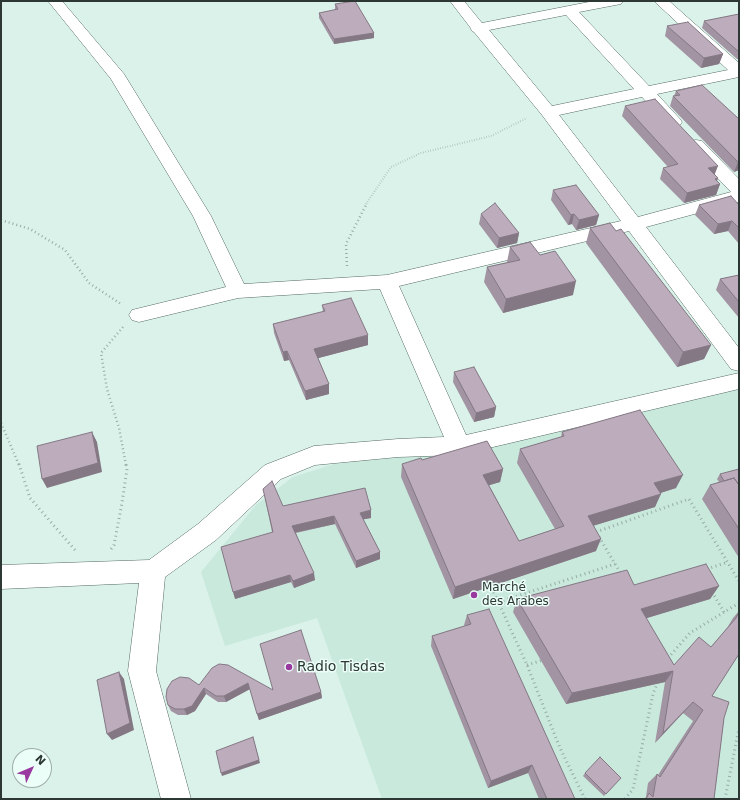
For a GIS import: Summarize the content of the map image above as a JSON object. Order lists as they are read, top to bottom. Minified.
{"places":["Marché des Arabes","Radio Tisdas"],"north":"top right"}
